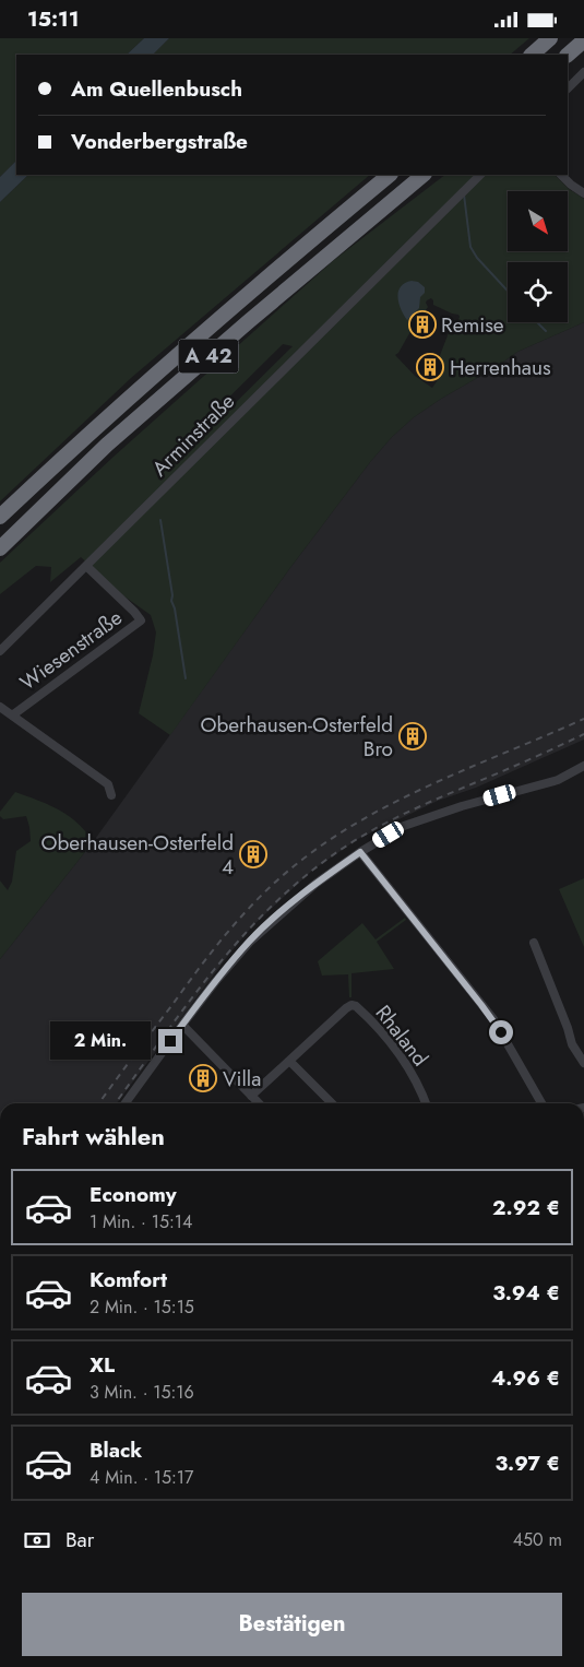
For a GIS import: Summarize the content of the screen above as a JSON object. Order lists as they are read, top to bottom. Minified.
{"streets":{"highway":["A 42"],"street":["Arminstraße","Wiesenstraße","Rhaland"]},"crossings":[["Arminstraße","Wiesenstraße"]],"places":{"building":["Remise","Herrenhaus","Oberhausen-Osterfeld Bro","Oberhausen-Osterfeld 4","Villa"]},"north":"bottom right","page":{"status":"15:11","banner":["Am Quellenbusch","Vonderbergstraße"],"bubble":"2 Min.","heading":"Fahrt wählen","list":[{"name":"Economy","note":"1 Min. · 15:14","value":"2.92 €"},{"name":"Komfort","note":"2 Min. · 15:15","value":"3.94 €"},{"name":"XL","note":"3 Min. · 15:16","value":"4.96 €"},{"name":"Black","note":"4 Min. · 15:17","value":"3.97 €"}],"pay":["Bar","450 m"],"buttons":"Bestätigen"}}
